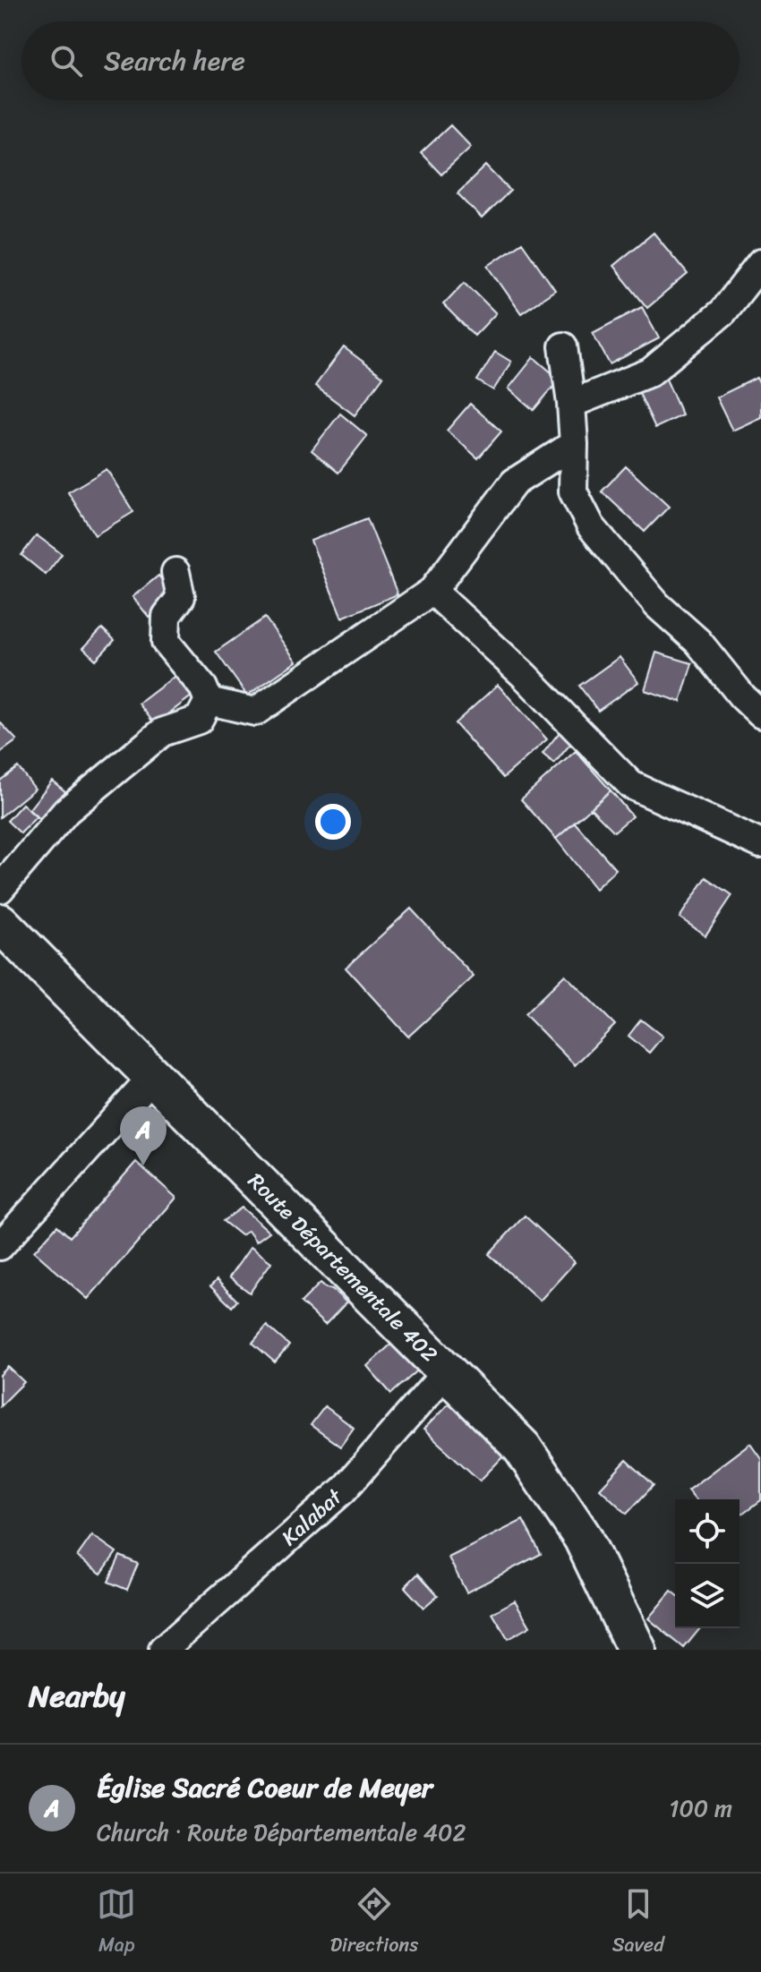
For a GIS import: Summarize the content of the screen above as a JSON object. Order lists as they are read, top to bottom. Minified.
{"streets":{"main road":["Route Départementale 402"],"street":["Kalabat"]},"crossings":[["Route Départementale 402","Kalabat"]],"page":{"search":"Search here","pins":"A","heading":"Nearby","list":[{"mark":"A","name":"Église Sacré Coeur de Meyer","note":"Church · Route Départementale 402","value":"100 m"}],"nav":["Map","Directions","Saved"]}}
